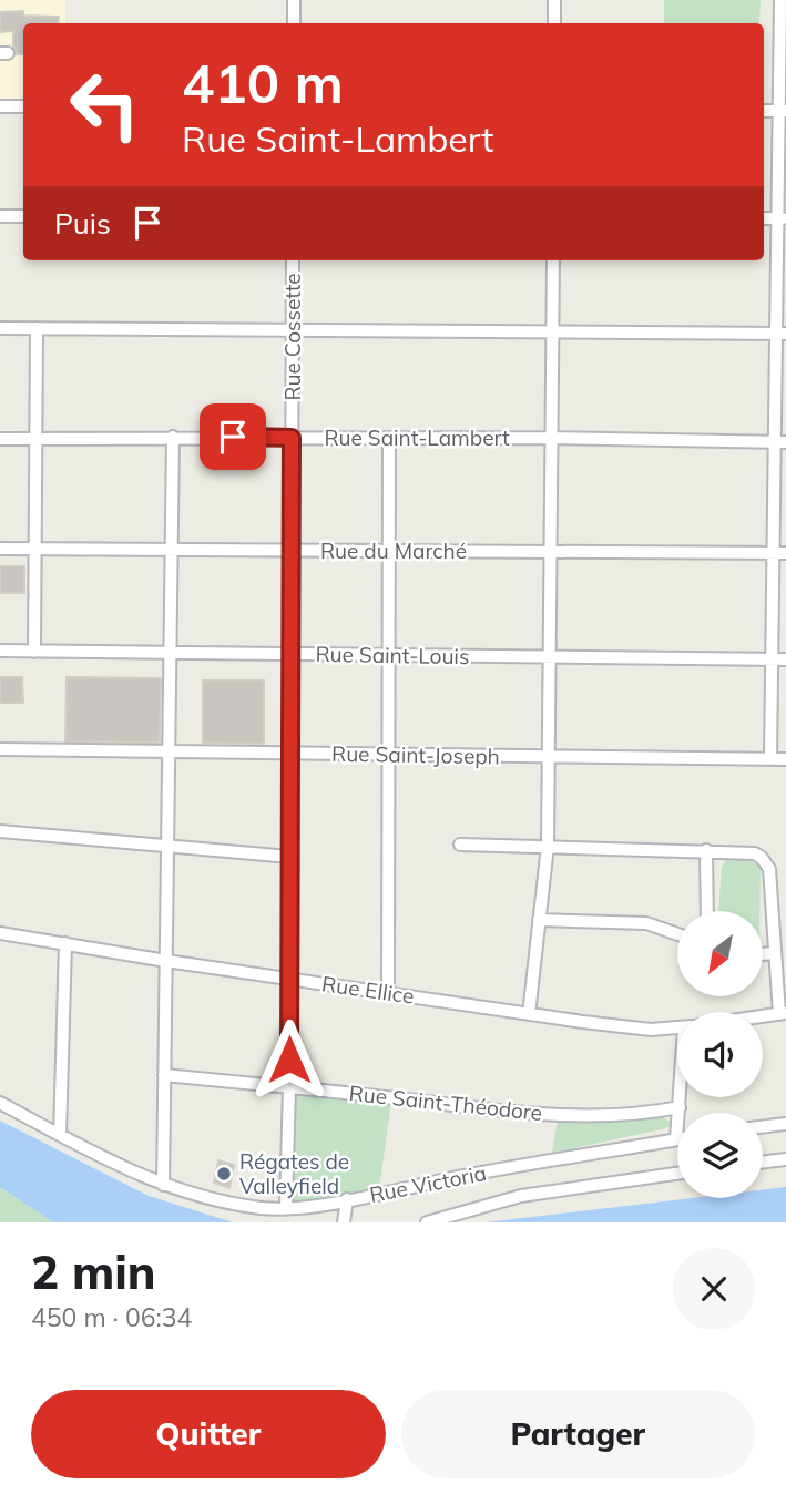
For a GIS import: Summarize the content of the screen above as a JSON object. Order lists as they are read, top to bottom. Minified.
{"streets":{"street":["Rue Cossette","Rue Saint-Lambert","Rue du Marché","Rue Saint-Louis","Rue Saint-Joseph","Rue Ellice","Rue Saint-Théodore","Rue Victoria"]},"crossings":[["Rue Cossette","Rue Saint-Lambert"],["Rue Cossette","Rue du Marché"],["Rue Cossette","Rue Saint-Louis"],["Rue Cossette","Rue Saint-Joseph"],["Rue Cossette","Rue Ellice"],["Rue Cossette","Rue Saint-Théodore"],["Rue Cossette","Rue Victoria"]],"places":["Régates de Valleyfield"],"north":"bottom left","page":{"turn":["410 m","Rue Saint-Lambert"],"then":"Puis","heading":["2 min","450 m · 06:34"],"buttons":["Quitter","Partager"]}}
